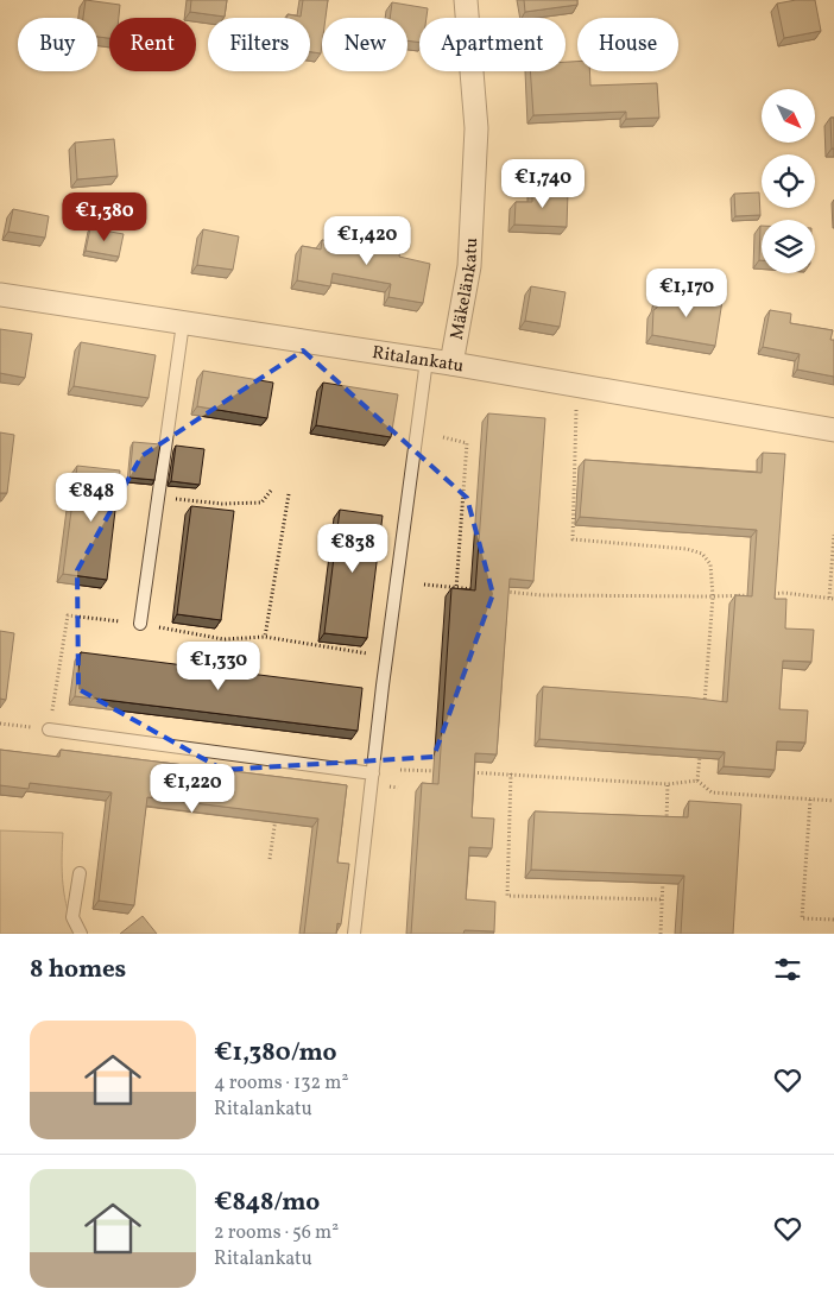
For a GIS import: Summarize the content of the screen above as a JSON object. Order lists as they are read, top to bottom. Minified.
{"streets":{"street":["Mäkelänkatu","Ritalankatu"]},"crossings":[["Mäkelänkatu","Ritalankatu"]],"north":"bottom right","page":{"chip":["Buy","Rent","Filters","New","Apartment","House"],"price":["€1,740","€1,380","€1,420","€1,170","€848","€838","€1,330","€1,220"],"heading":"8 homes","list":[{"name":"€1,380/mo","note":"4 rooms · 132 m² · Ritalankatu"},{"name":"€848/mo","note":"2 rooms · 56 m² · Ritalankatu"}]}}
